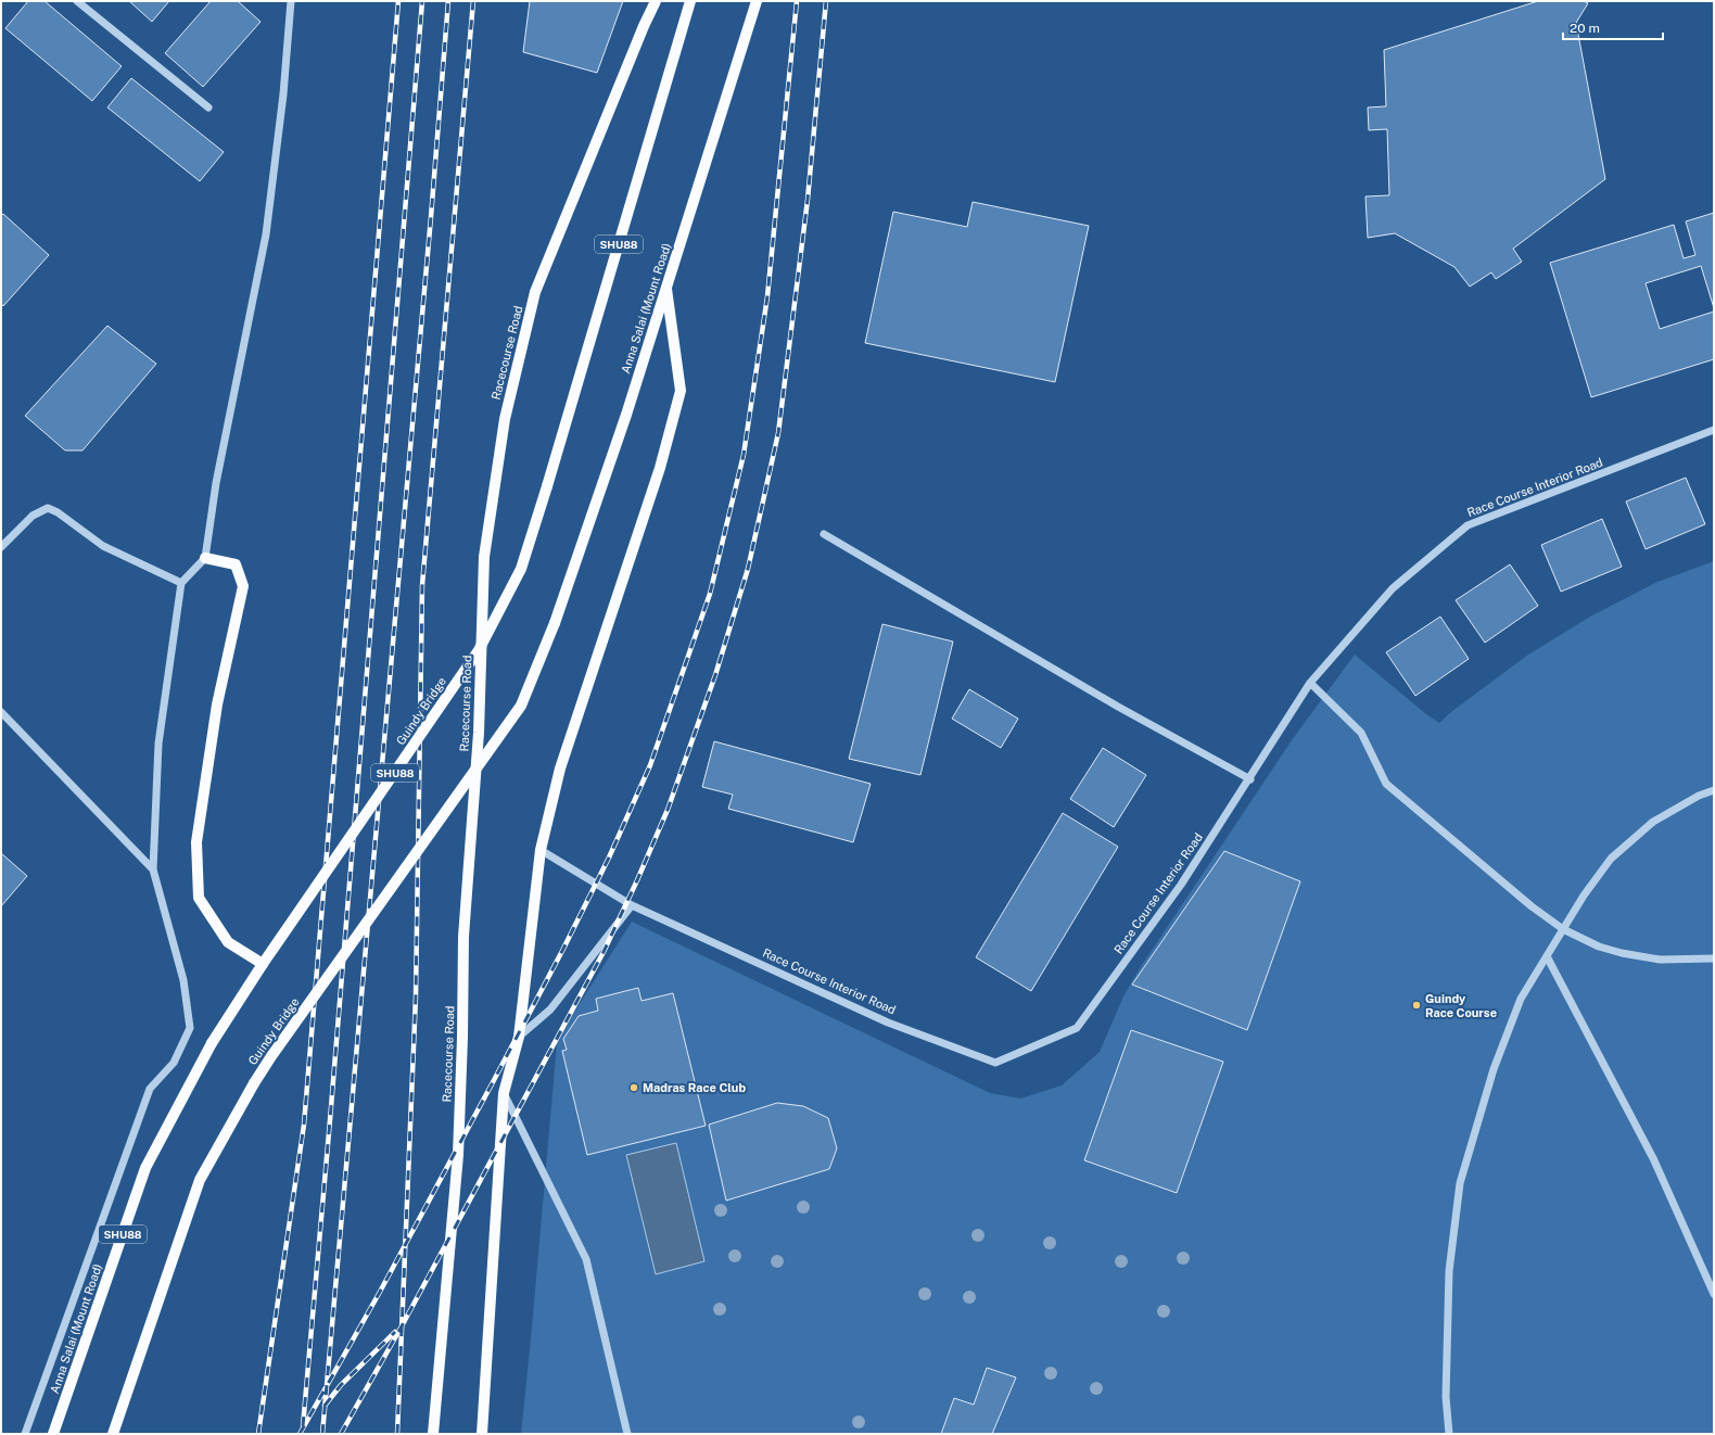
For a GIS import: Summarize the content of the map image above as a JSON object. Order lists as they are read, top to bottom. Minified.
{"streets":{"main road":["SHU88","Anna Salai (Mount Road)","Racecourse Road","Guindy Bridge"],"street":["Race Course Interior Road"]},"crossings":[["Anna Salai (Mount Road)","Guindy Bridge"]],"places":["Guindy Race Course","Madras Race Club"],"scale_bar":"20 m"}
